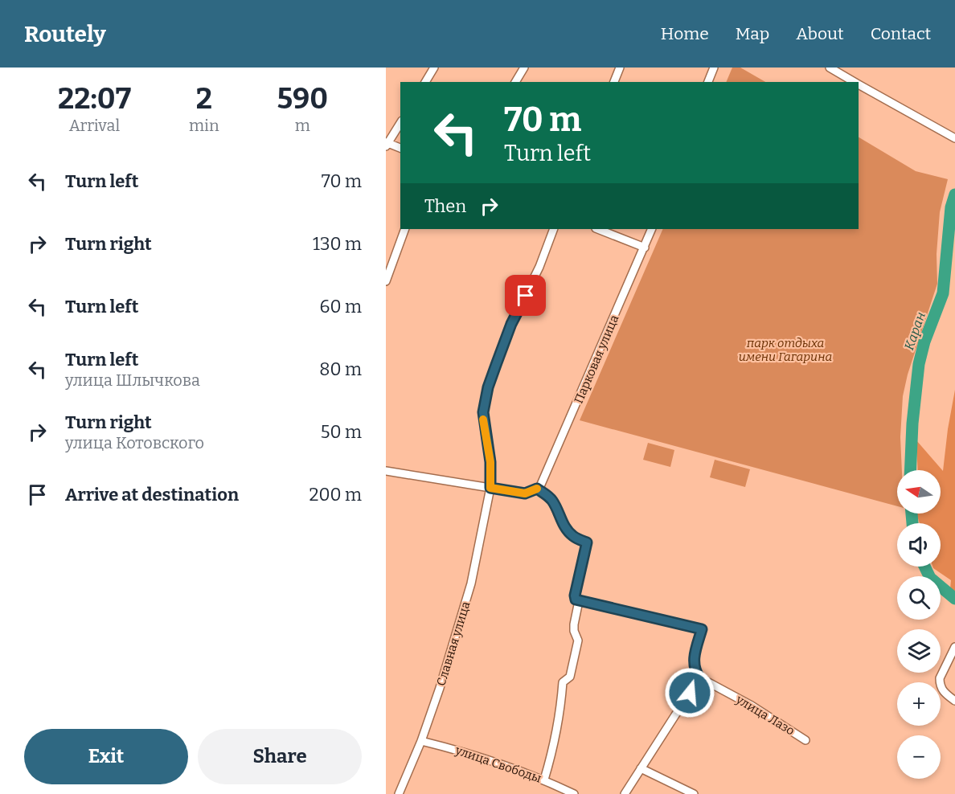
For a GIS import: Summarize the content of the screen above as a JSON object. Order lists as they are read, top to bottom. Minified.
{"streets":{"street":["Парковая улица","Славная улица","улица Лазо","улица Свободы"]},"crossings":[["Славная улица","улица Свободы"]],"water":["Каран"],"parks":["парк отдыха имени Гагарина"],"north":"left","page":{"header":"Routely","nav":["Home","Map","About","Contact"],"eta":["22:07","Arrival","2","min","590","m"],"turn":["70 m","Turn left"],"list":[{"name":"Turn left","value":"70 m"},{"name":"Turn right","value":"130 m"},{"name":"Turn left","value":"60 m"},{"name":"Turn left","note":"улица Шлычкова","value":"80 m"},{"name":"Turn right","note":"улица Котовского","value":"50 m"},{"name":"Arrive at destination","value":"200 m"}],"then":"Then","map_buttons":["+","−"],"buttons":["Exit","Share"]}}
